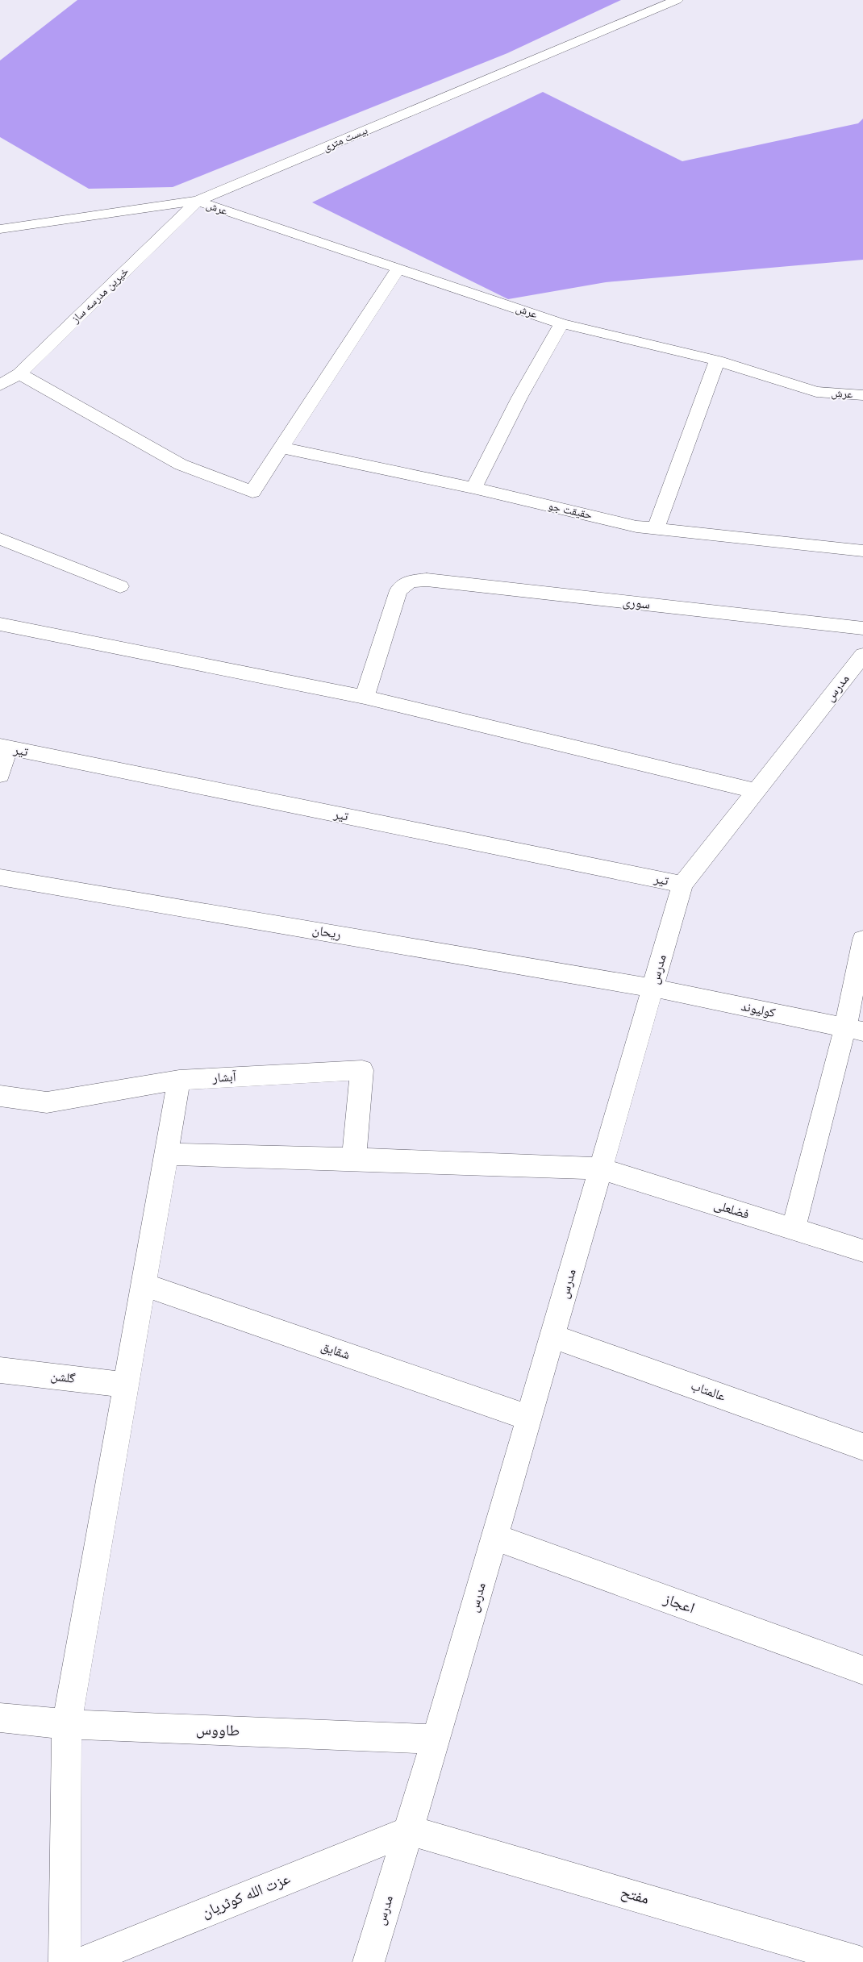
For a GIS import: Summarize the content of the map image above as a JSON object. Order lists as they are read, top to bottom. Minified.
{"streets":{"street":["بیست متری","عرش","خیرین مدرسه ساز","حقیقت جو","سوری","مدرس","تیر","ریحان","کولیوند","آبشار","فضلعلی","شقایق","گلشن","عالمتاب","اعجاز","طاووس","عزت الله کوثریان","مفتح"]},"crossings":[["بیست متری","عرش"],["بیست متری","خیرین مدرسه ساز"],["عرش","خیرین مدرسه ساز"],["مدرس","تیر"],["مدرس","ریحان"],["مدرس","کولیوند"],["مدرس","فضلعلی"],["مدرس","شقایق"],["مدرس","عالمتاب"],["مدرس","اعجاز"],["مدرس","طاووس"],["مدرس","عزت الله کوثریان"],["مدرس","مفتح"],["ریحان","کولیوند"],["آبشار","فضلعلی"],["عزت الله کوثریان","مفتح"]]}
